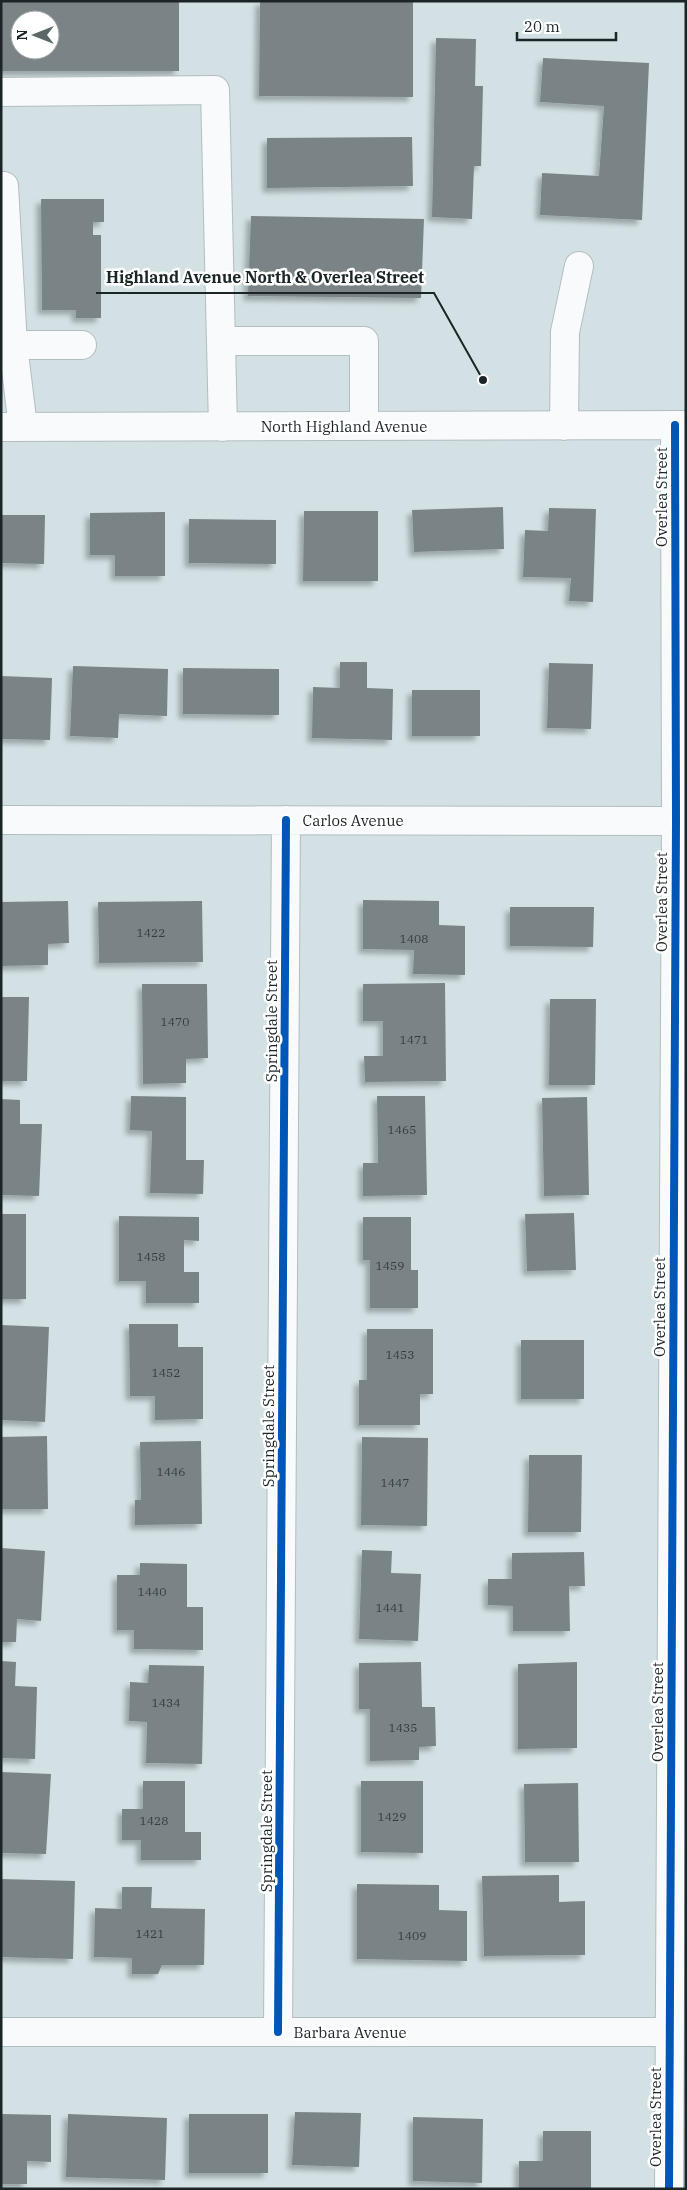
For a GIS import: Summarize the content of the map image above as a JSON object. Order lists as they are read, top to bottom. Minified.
{"streets":{"street":["North Highland Avenue","Overlea Street","Carlos Avenue","Springdale Street","Barbara Avenue"]},"crossings":[["North Highland Avenue","Overlea Street"],["Overlea Street","Carlos Avenue"],["Overlea Street","Barbara Avenue"],["Carlos Avenue","Springdale Street"],["Springdale Street","Barbara Avenue"]],"places":["Highland Avenue North & Overlea Street"],"house_numbers":["1422","1408","1470","1471","1465","1458","1459","1453","1452","1446","1447","1440","1441","1434","1435","1429","1428","1421","1409"],"scale_bar":"20 m","north":"left"}
